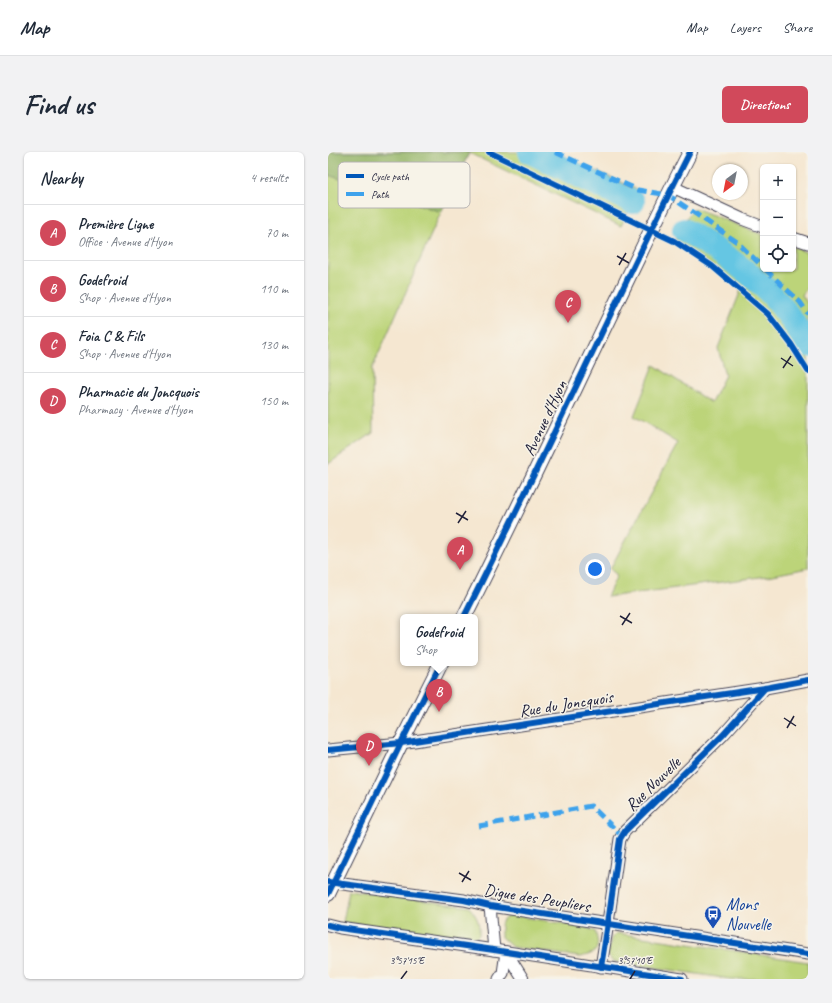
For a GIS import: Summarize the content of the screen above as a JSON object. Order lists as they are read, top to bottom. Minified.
{"streets":{"street":["Avenue d'Hyon","Rue du Joncquois","Rue Nouvelle","Digue des Peupliers"]},"crossings":[["Rue du Joncquois","Rue Nouvelle"],["Rue Nouvelle","Digue des Peupliers"]],"places":{"bus stop":["Mons Nouvelle"]},"legend":["Cycle path","Path"],"north":"bottom left","page":{"header":"Map","nav":["Map","Layers","Share"],"buttons":"Directions","title":"Find us","heading":["Nearby","4 results"],"map_buttons":["+","−"],"list":[{"mark":"A","name":"Première Ligne","note":"Office · Avenue d'Hyon","value":"70 m"},{"mark":"B","name":"Godefroid","note":"Shop · Avenue d'Hyon","value":"110 m"},{"mark":"C","name":"Foia C & Fils","note":"Shop · Avenue d'Hyon","value":"130 m"},{"mark":"D","name":"Pharmacie du Joncquois","note":"Pharmacy · Avenue d'Hyon","value":"150 m"}],"pins":["C","A","B","D"],"popup":["Godefroid","Shop"]},"coordinates":["3°57'15\"E","3°57'10\"E"]}
